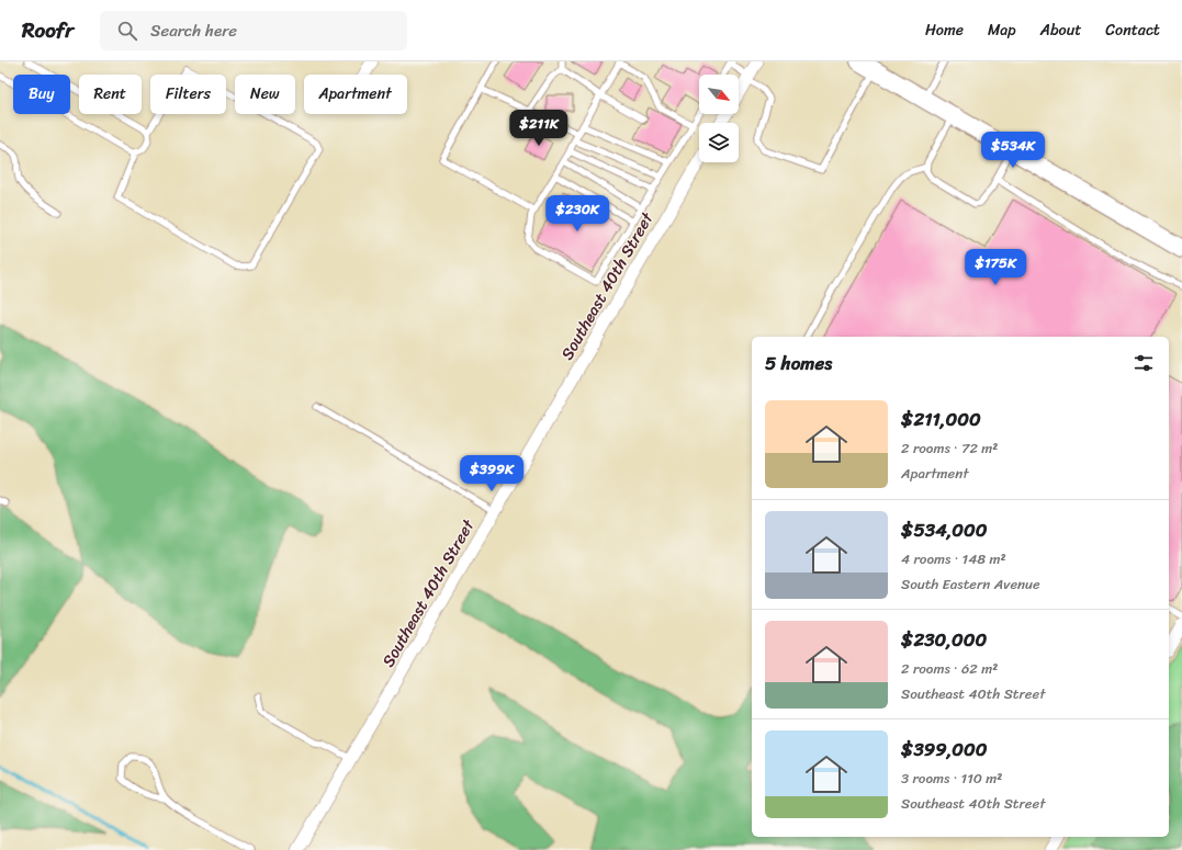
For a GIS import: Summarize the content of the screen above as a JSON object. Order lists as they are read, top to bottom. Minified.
{"streets":{"street":["Southeast 40th Street"]},"north":"bottom right","page":{"header":"Roofr","search":"Search here","nav":["Home","Map","About","Contact"],"chip":["Buy","Rent","Filters","New","Apartment"],"price":["$211K","$534K","$230K","$175K","$399K"],"heading":"5 homes","list":[{"name":"$211,000","note":"2 rooms · 72 m² · Apartment"},{"name":"$534,000","note":"4 rooms · 148 m² · South Eastern Avenue"},{"name":"$230,000","note":"2 rooms · 62 m² · Southeast 40th Street"},{"name":"$399,000","note":"3 rooms · 110 m² · Southeast 40th Street"}]}}
